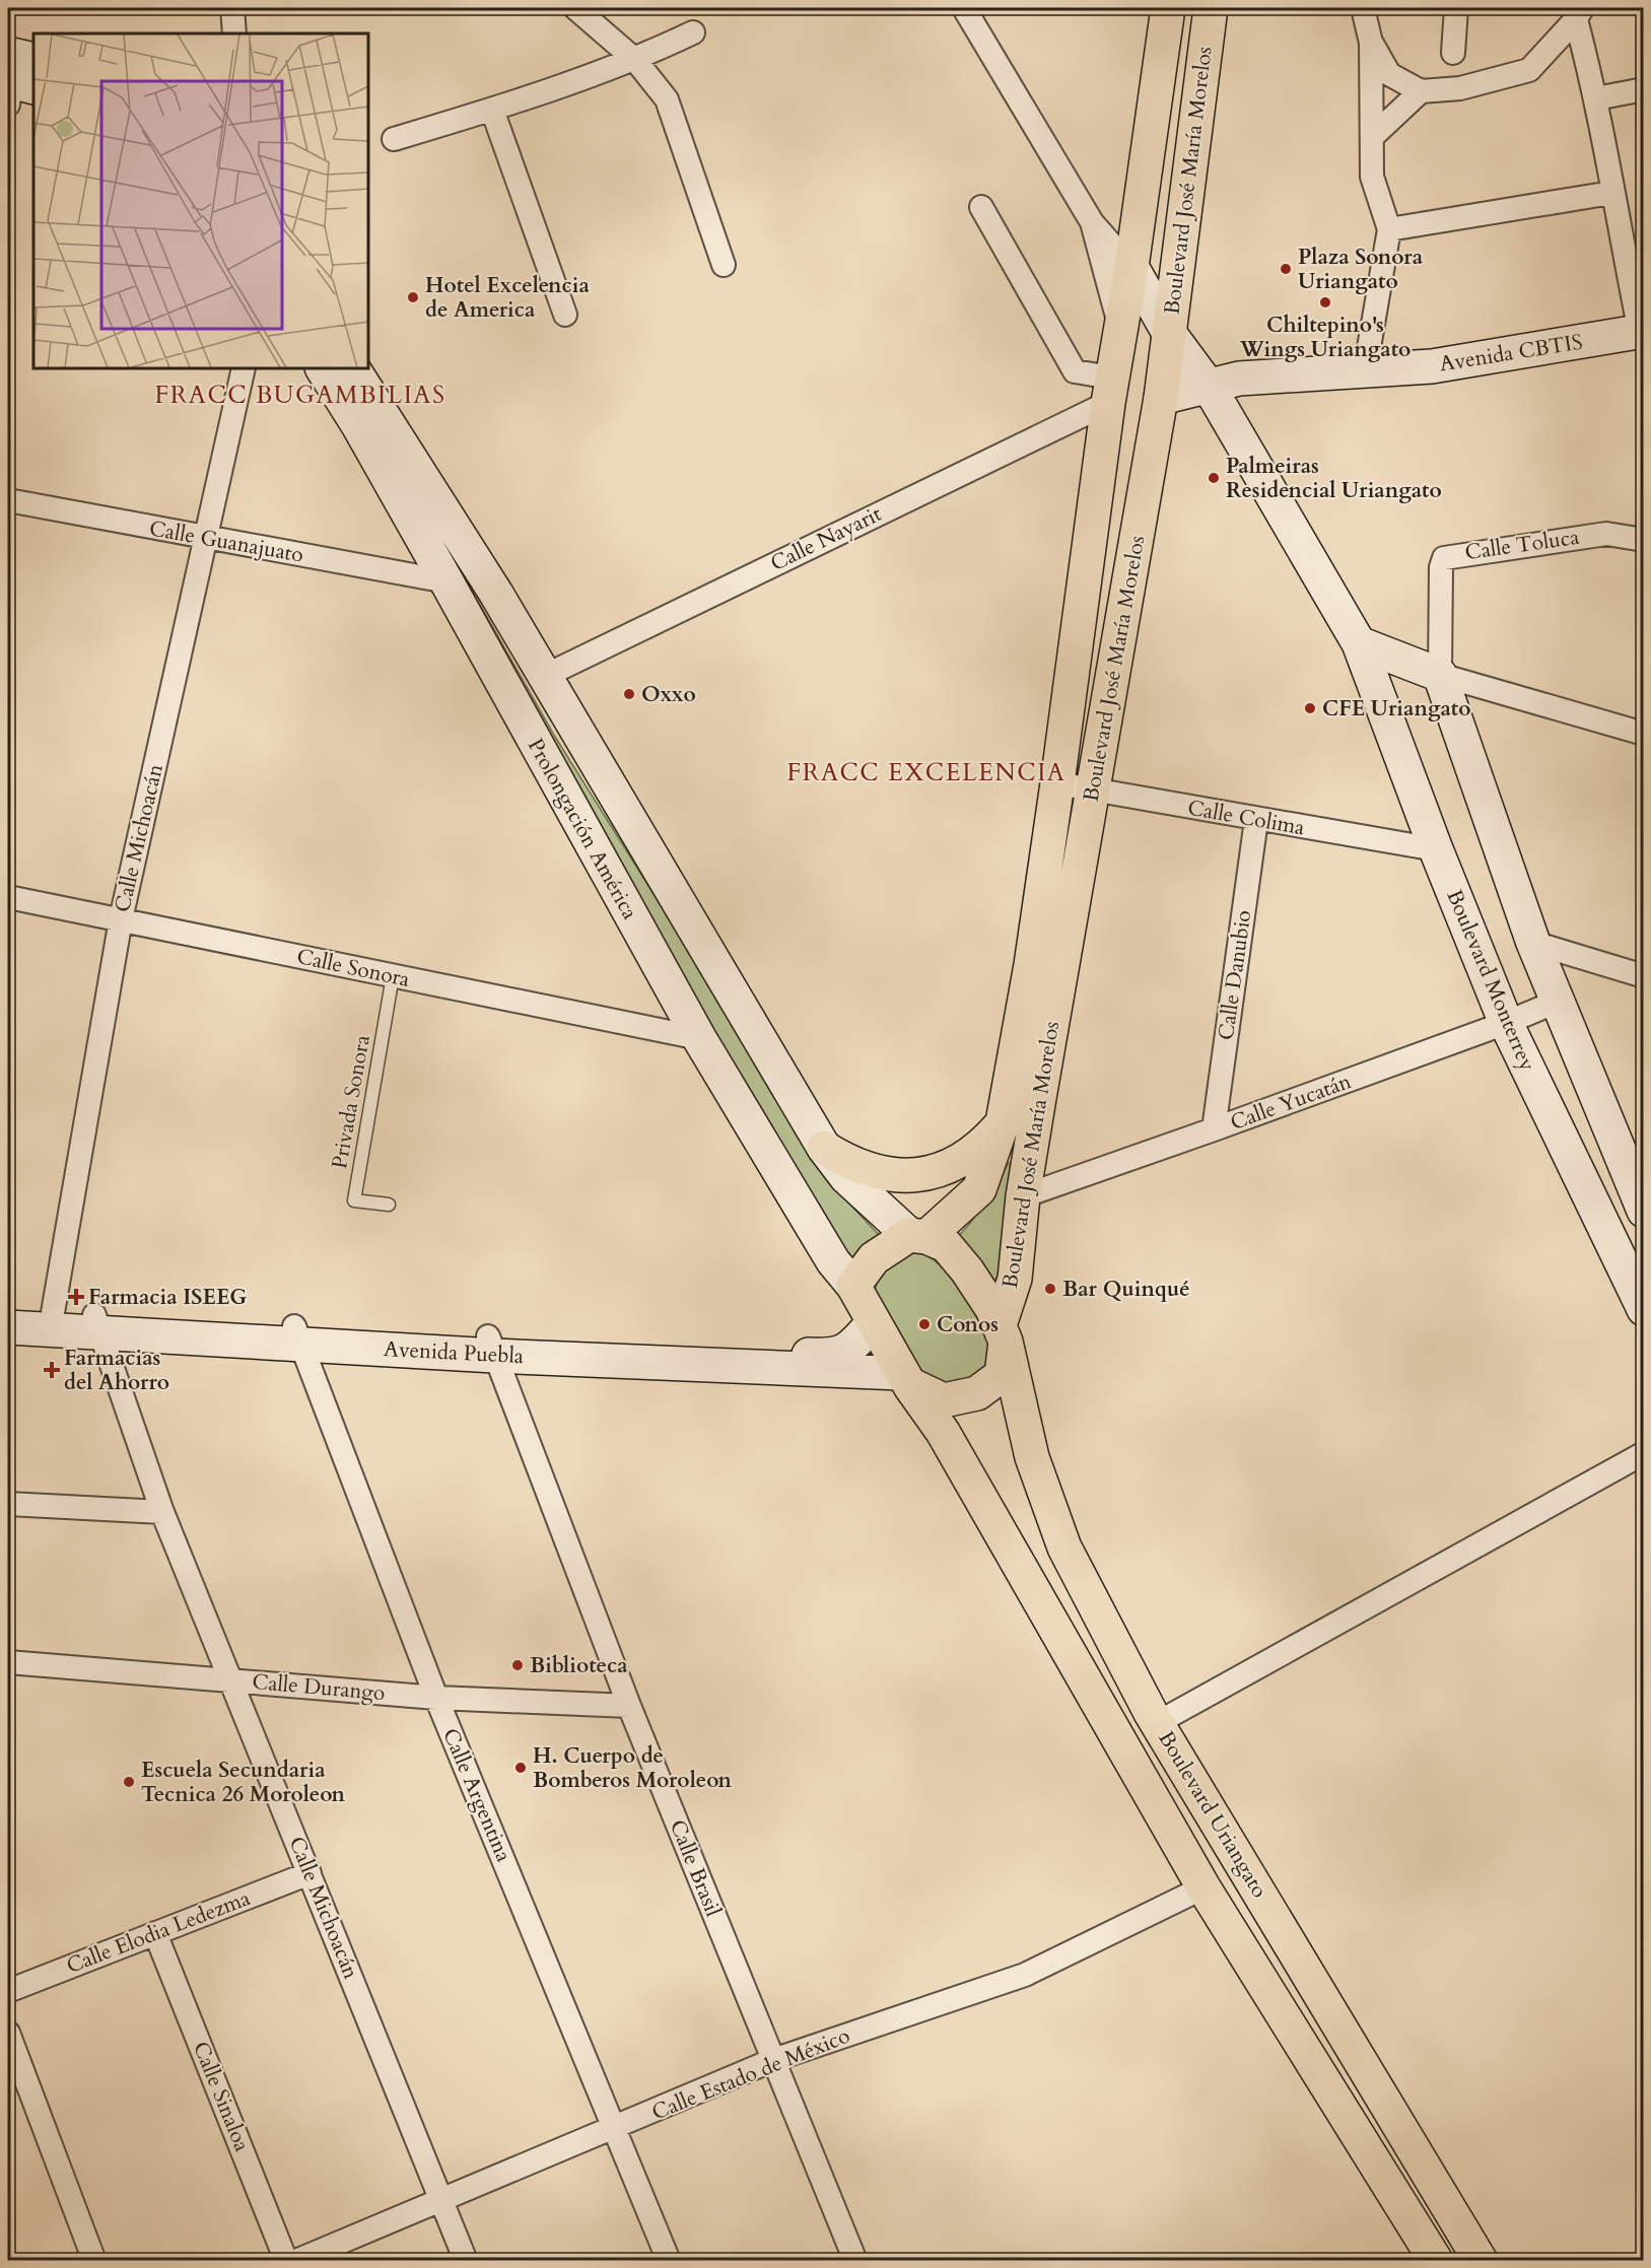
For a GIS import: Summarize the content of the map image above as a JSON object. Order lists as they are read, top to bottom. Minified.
{"streets":{"main road":["Boulevard José María Morelos","Boulevard Uriangato"],"street":["Avenida CBTIS","Calle Nayarit","Calle Guanajuato","Calle Toluca","Calle Colima","Prolongación América","Calle Michoacán","Calle Sonora","Calle Danubio","Boulevard Monterrey","Calle Yucatán","Avenida Puebla","Calle Durango","Calle Argentina","Calle Brasil","Calle Elodia Ledezma","Calle Estado de México","Calle Sinaloa"],"lane":["Privada Sonora"]},"crossings":[["Boulevard José María Morelos","Avenida CBTIS"],["Boulevard José María Morelos","Calle Nayarit"],["Boulevard José María Morelos","Calle Colima"],["Boulevard José María Morelos","Prolongación América"],["Boulevard José María Morelos","Boulevard Monterrey"],["Boulevard José María Morelos","Calle Yucatán"],["Boulevard José María Morelos","Avenida Puebla"],["Boulevard José María Morelos","Boulevard Uriangato"],["Avenida CBTIS","Boulevard Monterrey"],["Calle Nayarit","Prolongación América"],["Calle Guanajuato","Prolongación América"],["Calle Guanajuato","Calle Michoacán"],["Calle Colima","Calle Danubio"],["Calle Colima","Boulevard Monterrey"],["Prolongación América","Calle Sonora"],["Prolongación América","Avenida Puebla"],["Prolongación América","Boulevard Uriangato"],["Calle Michoacán","Calle Sonora"],["Calle Michoacán","Avenida Puebla"],["Calle Michoacán","Calle Durango"],["Calle Michoacán","Calle Elodia Ledezma"],["Calle Michoacán","Calle Estado de México"],["Calle Sonora","Privada Sonora"],["Calle Danubio","Calle Yucatán"],["Boulevard Monterrey","Calle Yucatán"],["Avenida Puebla","Calle Argentina"],["Avenida Puebla","Boulevard Uriangato"],["Avenida Puebla","Calle Brasil"],["Calle Durango","Calle Argentina"],["Calle Durango","Calle Brasil"],["Calle Argentina","Calle Estado de México"],["Boulevard Uriangato","Calle Estado de México"],["Calle Brasil","Calle Estado de México"],["Calle Elodia Ledezma","Calle Sinaloa"]],"districts":["FRACC BUGAMBILIAS","FRACC EXCELENCIA"],"places":{"other":["Plaza Sonora Uriangato","Hotel Excelencia de America","Chiltepino's Wings Uriangato","Palmeiras Residencial Uriangato","Oxxo","CFE Uriangato","Bar Quinqué","Conos","Biblioteca","H. Cuerpo de Bomberos Moroleon","Escuela Secundaria Tecnica 26 Moroleon"],"health":["Farmacia ISEEG","Farmacias del Ahorro"]}}
